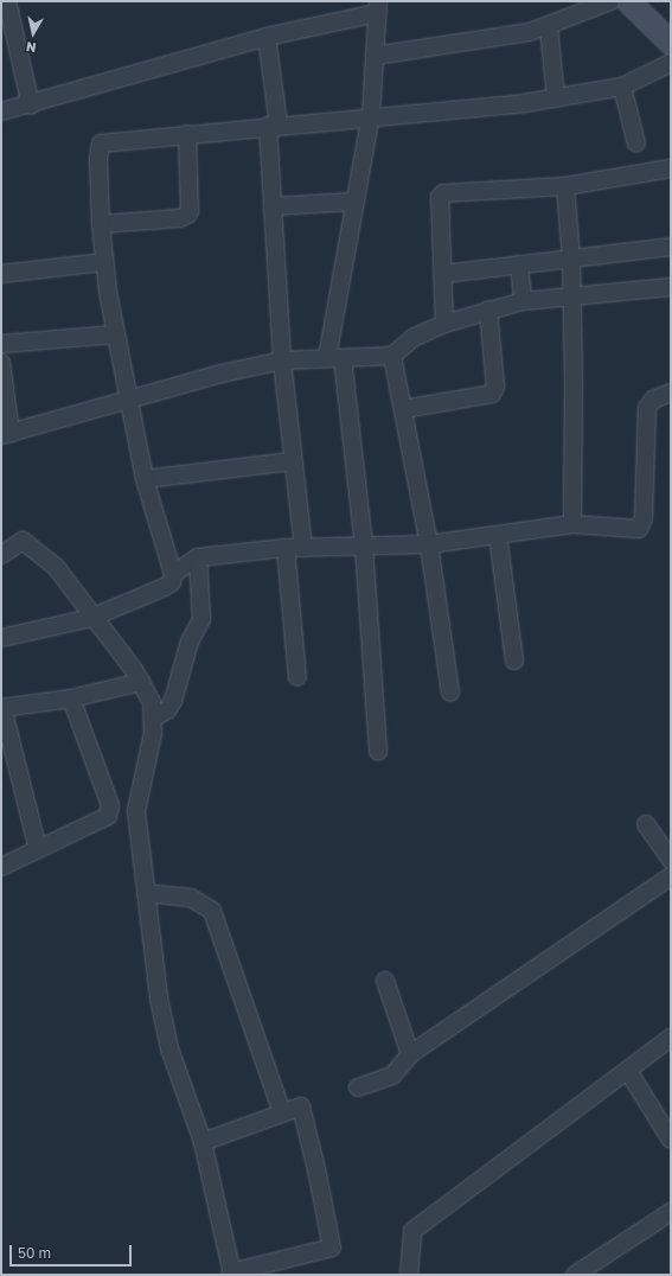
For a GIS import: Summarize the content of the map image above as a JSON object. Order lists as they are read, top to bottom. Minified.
{"scale_bar":"50 m","north":"bottom"}
